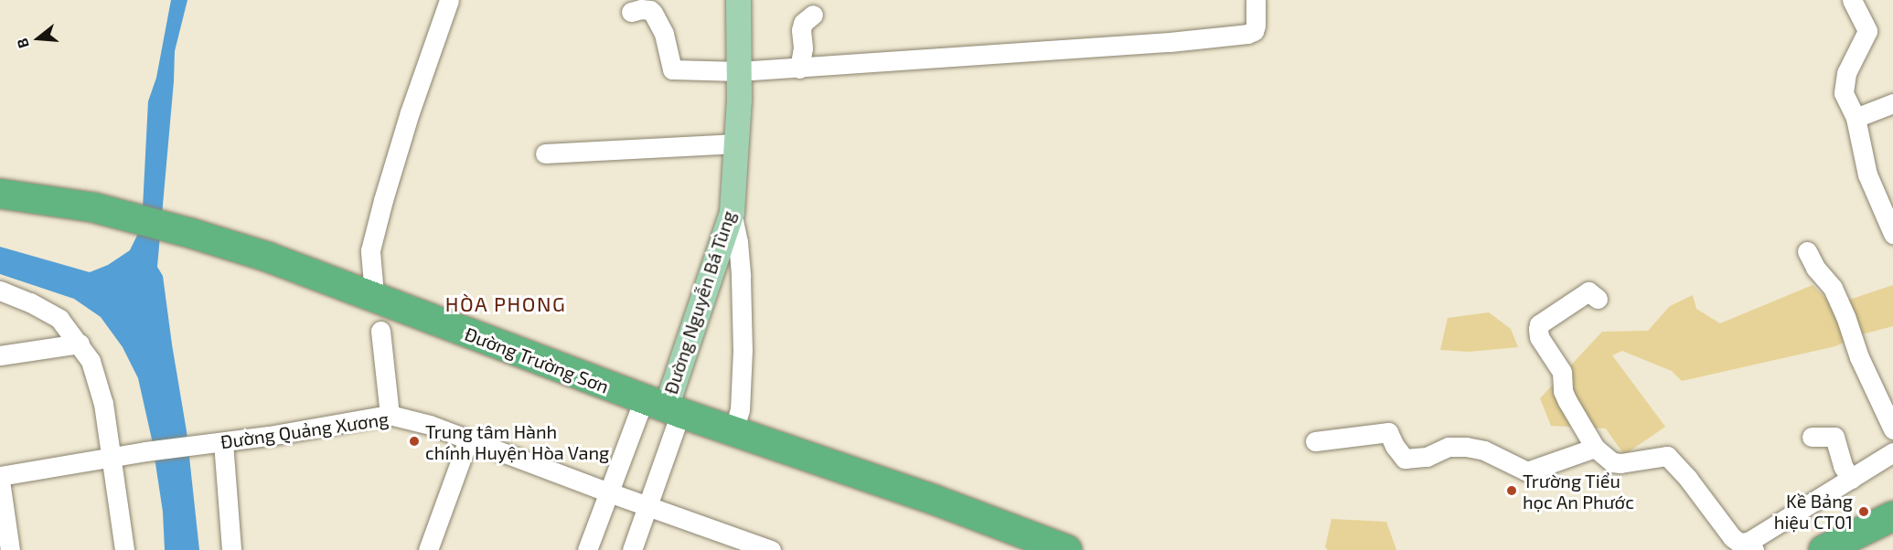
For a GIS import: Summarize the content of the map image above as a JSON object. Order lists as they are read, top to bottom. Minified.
{"streets":{"highway":["Đường Trường Sơn"],"main road":["Đường Nguyễn Bá Tùng"],"street":["Đường Quảng Xương"]},"crossings":[["Đường Nguyễn Bá Tùng","Đường Trường Sơn"]],"districts":["HÒA PHONG"],"places":["Trung tâm Hành chính Huyện Hòa Vang","Trường Tiểu học An Phước","Kề Bảng hiệu CT01"],"north":"left"}
